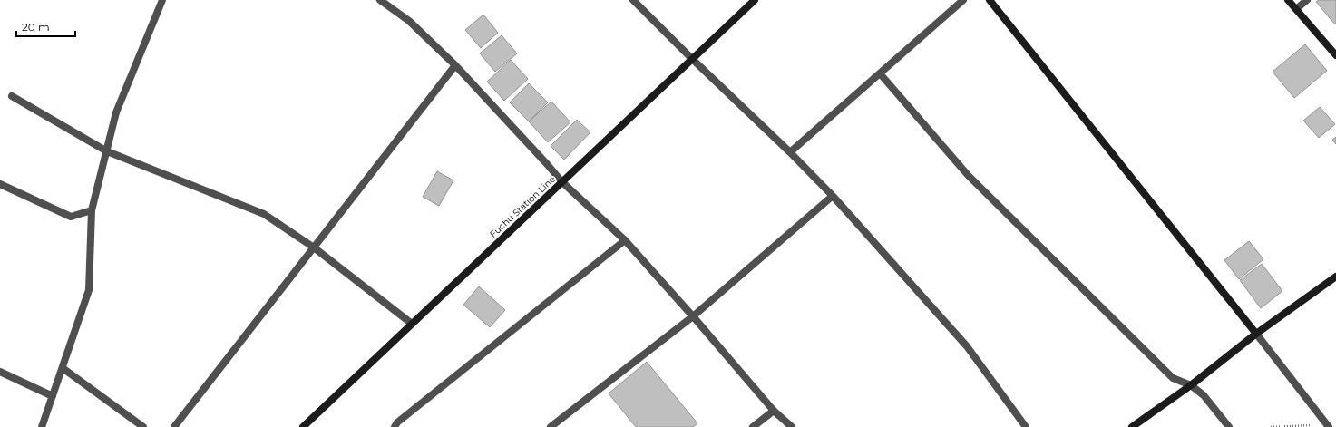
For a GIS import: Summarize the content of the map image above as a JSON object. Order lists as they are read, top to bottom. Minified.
{"streets":{"street":["Fuchu Station Line"]},"scale_bar":"20 m"}
